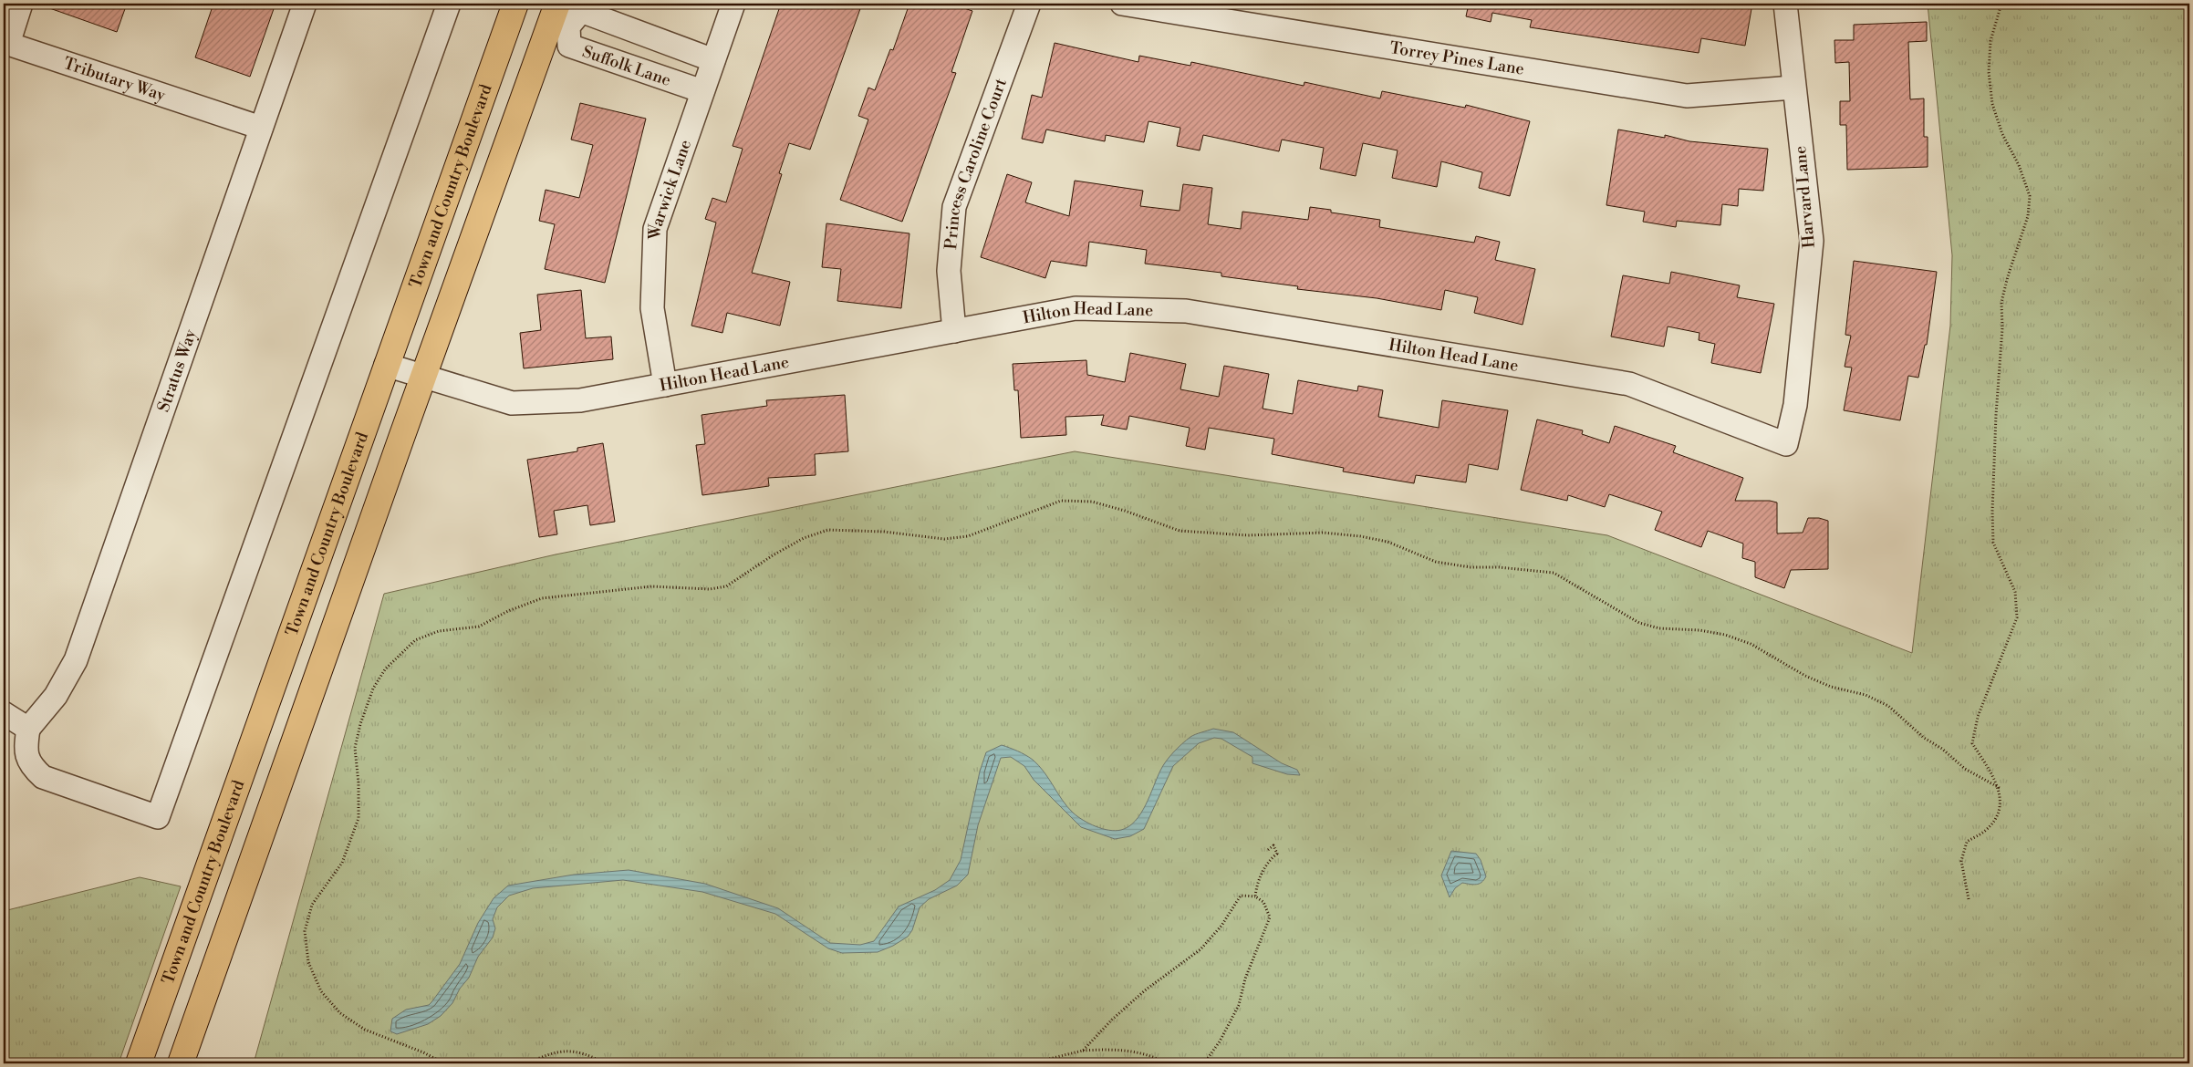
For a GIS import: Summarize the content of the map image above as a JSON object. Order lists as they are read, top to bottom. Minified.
{"streets":{"main road":["Town and Country Boulevard"],"street":["Torrey Pines Lane","Suffolk Lane","Tributary Way","Princess Caroline Court","Warwick Lane","Harvard Lane","Hilton Head Lane","Stratus Way"]},"crossings":[["Torrey Pines Lane","Harvard Lane"],["Suffolk Lane","Warwick Lane"],["Tributary Way","Stratus Way"],["Princess Caroline Court","Hilton Head Lane"],["Town and Country Boulevard","Hilton Head Lane"],["Warwick Lane","Hilton Head Lane"],["Harvard Lane","Hilton Head Lane"]]}
